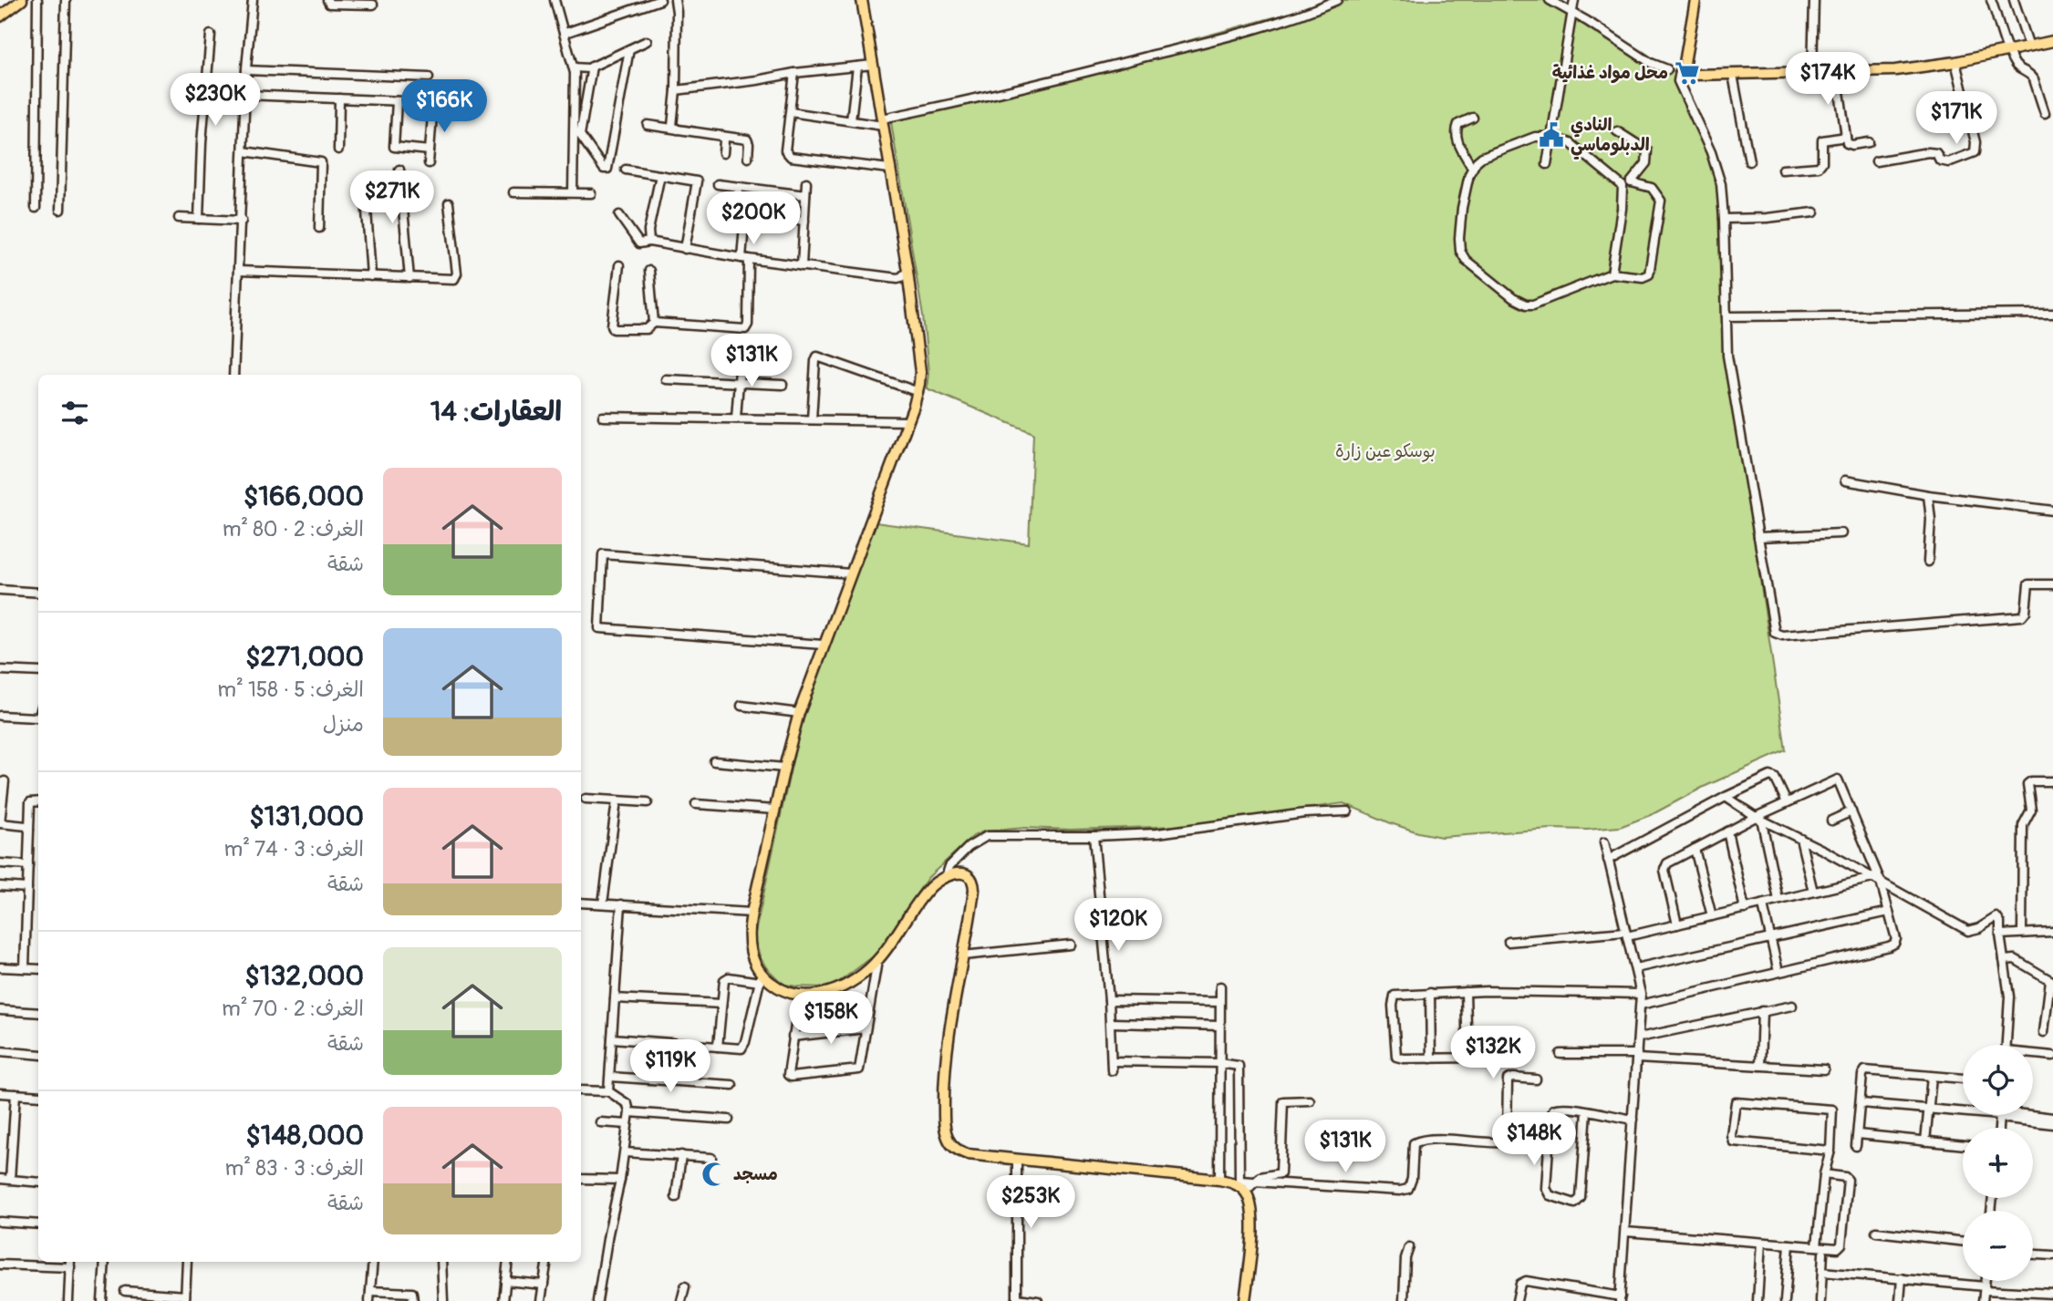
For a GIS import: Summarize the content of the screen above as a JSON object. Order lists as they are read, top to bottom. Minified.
{"parks":["بوسكو عين زارة"],"places":{"supermarket":["محل مواد غذائية"],"public building":["النادي الدبلوماسي"],"mosque":["مسجد"]},"page":{"price":["$174K","$230K","$166K","$171K","$271K","$200K","$131K","$120K","$158K","$132K","$119K","$148K","$131K","$253K"],"heading":"العقارات: 14","list":[{"name":"$166,000","note":"الغرف: 2 · 80 m² · شقة"},{"name":"$271,000","note":"الغرف: 5 · 158 m² · منزل"},{"name":"$131,000","note":"الغرف: 3 · 74 m² · شقة"},{"name":"$132,000","note":"الغرف: 2 · 70 m² · شقة"},{"name":"$148,000","note":"الغرف: 3 · 83 m² · شقة"}],"map_buttons":["+","−"]}}
